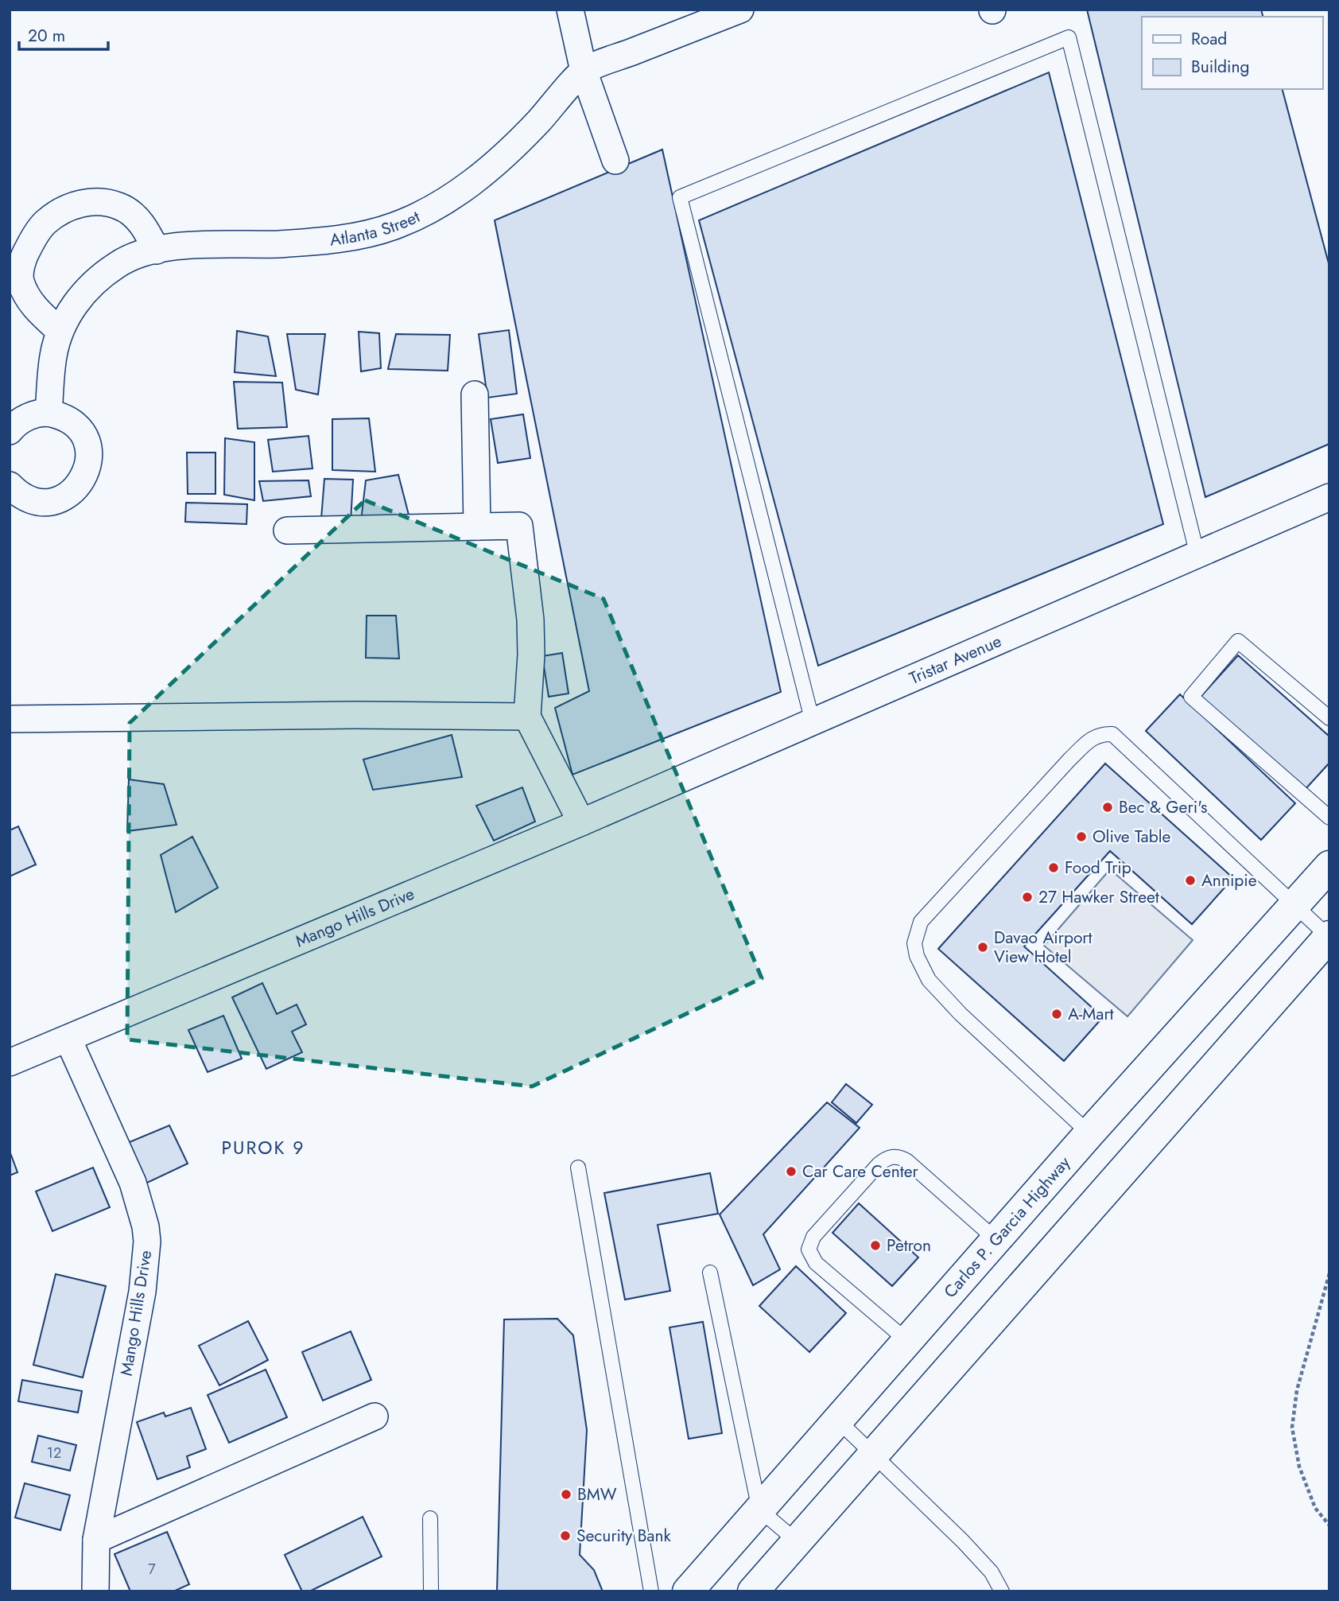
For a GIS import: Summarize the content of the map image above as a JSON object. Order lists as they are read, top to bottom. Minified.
{"streets":{"highway":["Carlos P. Garcia Highway"],"street":["Atlanta Street","Tristar Avenue","Mango Hills Drive"]},"crossings":[["Tristar Avenue","Mango Hills Drive"]],"districts":["PUROK 9"],"places":["Bec & Geri's","Olive Table","Food Trip","Annipie","27 Hawker Street","Davao Airport View Hotel","A-Mart","Car Care Center","Petron","BMW","Security Bank"],"house_numbers":["12","7"],"legend":["Road","Building"],"scale_bar":"20 m"}
